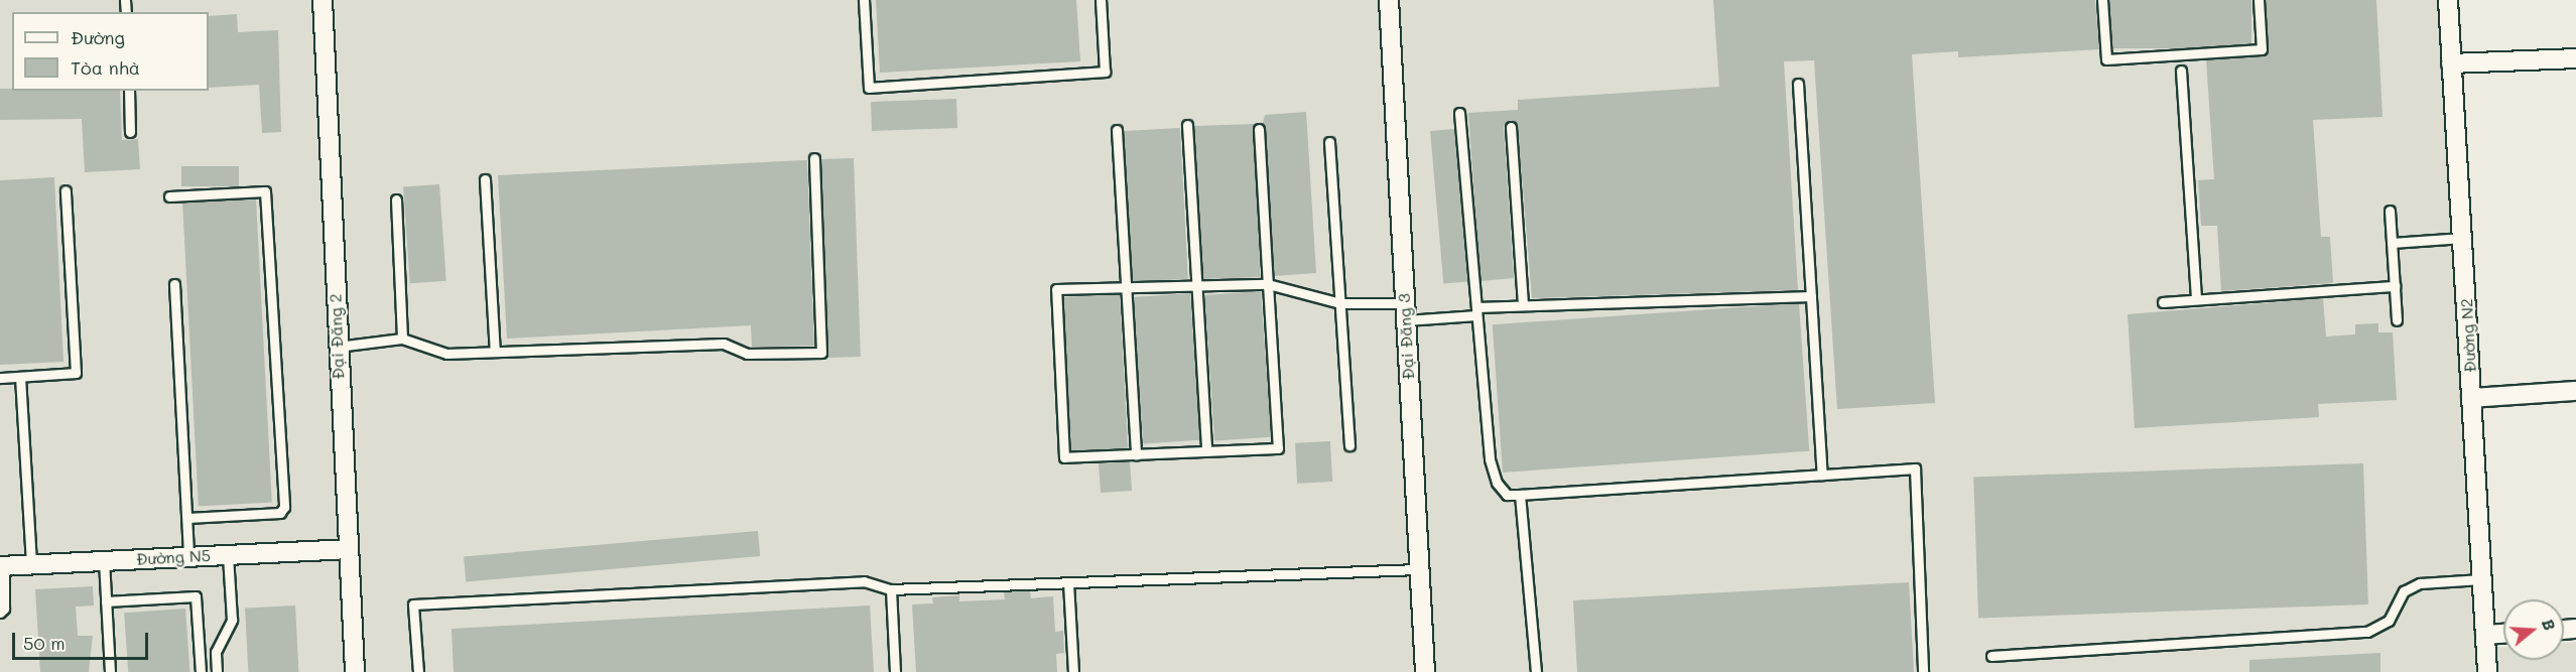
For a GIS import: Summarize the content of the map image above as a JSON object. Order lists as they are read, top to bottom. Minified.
{"streets":{"street":["Đường N2","Đại Đăng 2","Đại Đăng 3","Đường N5"]},"crossings":[["Đại Đăng 2","Đường N5"]],"legend":["Đường","Tòa nhà"],"scale_bar":"50 m","north":"right"}
